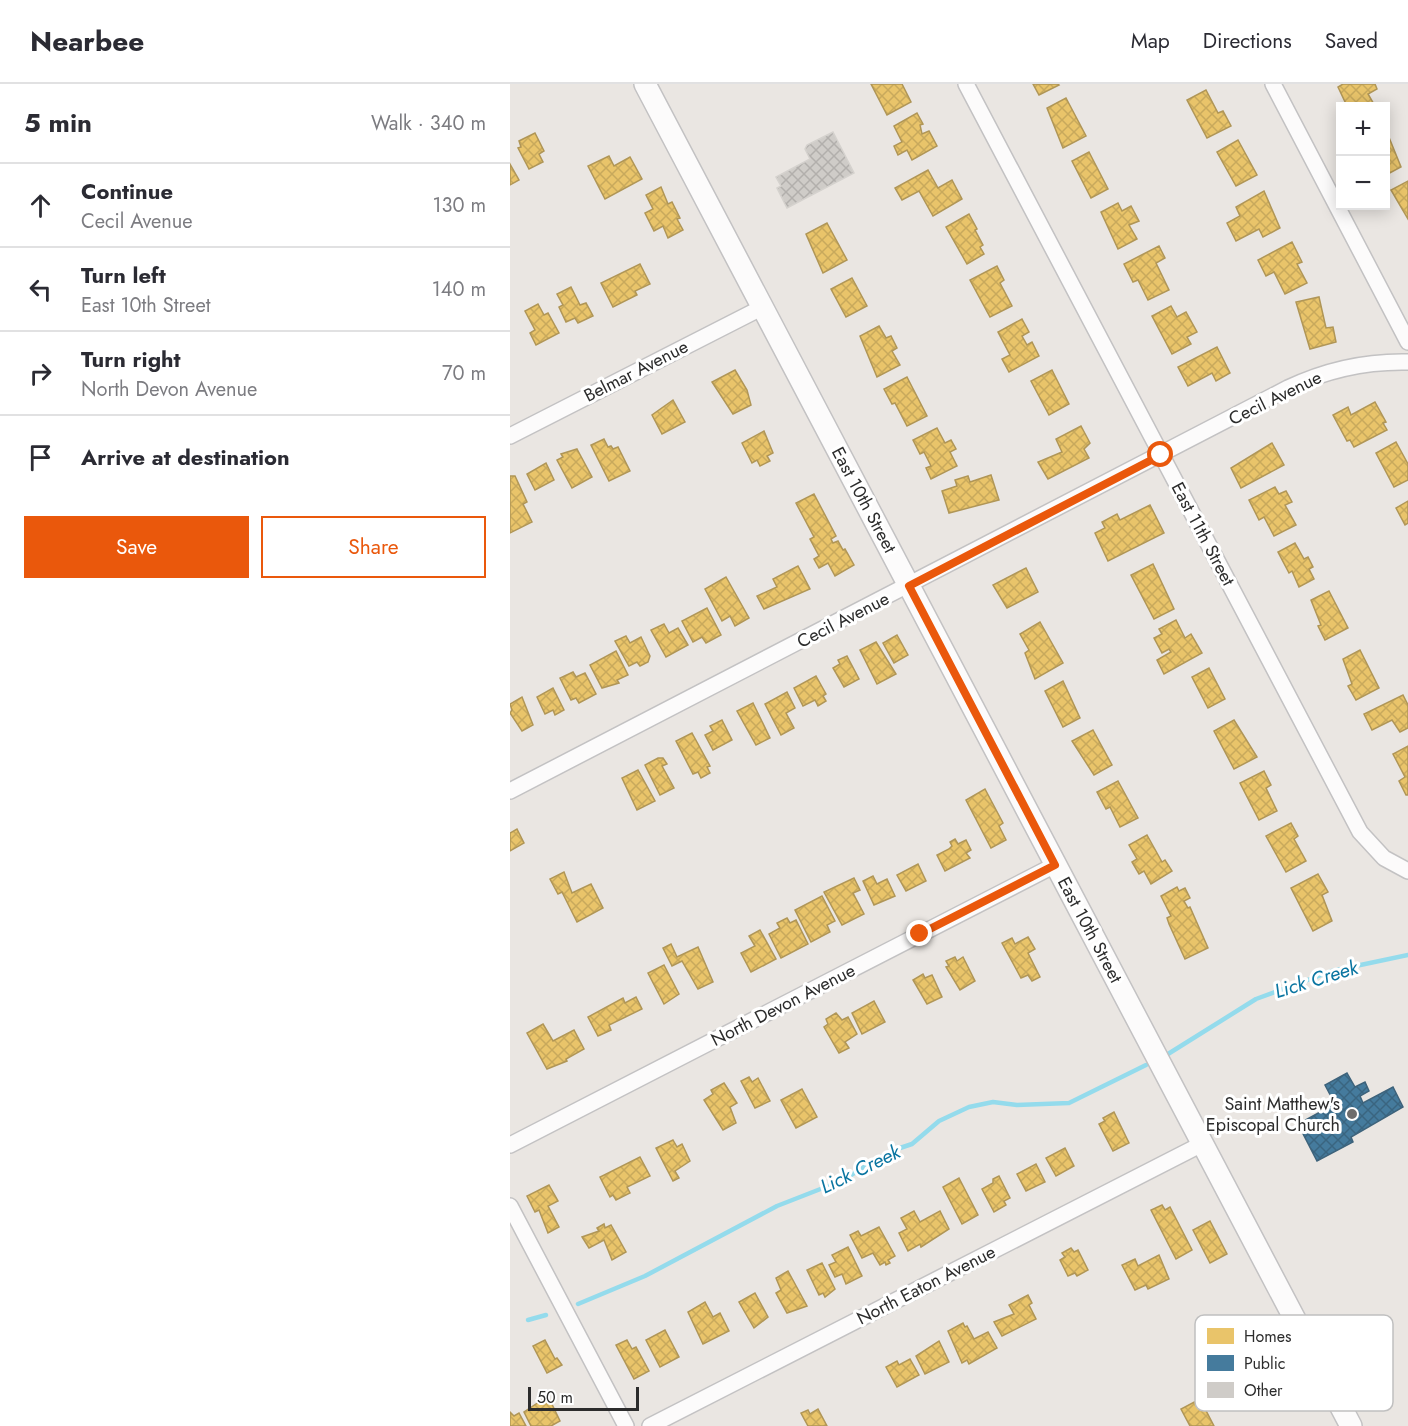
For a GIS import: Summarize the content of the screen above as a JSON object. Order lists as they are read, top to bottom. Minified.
{"streets":{"main road":["East 10th Street"],"street":["Belmar Avenue","Cecil Avenue","East 11th Street","North Devon Avenue","North Eaton Avenue"]},"crossings":[["Belmar Avenue","East 10th Street"],["Cecil Avenue","East 10th Street"],["Cecil Avenue","East 11th Street"],["East 10th Street","North Devon Avenue"],["East 10th Street","North Eaton Avenue"]],"water":["Lick Creek"],"places":["Saint Matthew's Episcopal Church"],"legend":["Homes","Public","Other"],"scale_bar":"50 m","page":{"header":"Nearbee","nav":["Map","Directions","Saved"],"heading":["5 min","Walk · 340 m"],"map_buttons":["+","−"],"list":[["Continue","Cecil Avenue","130 m"],["Turn left","East 10th Street","140 m"],["Turn right","North Devon Avenue","70 m"],"Arrive at destination"],"buttons":["Save","Share"],"scale":"50 m"}}
